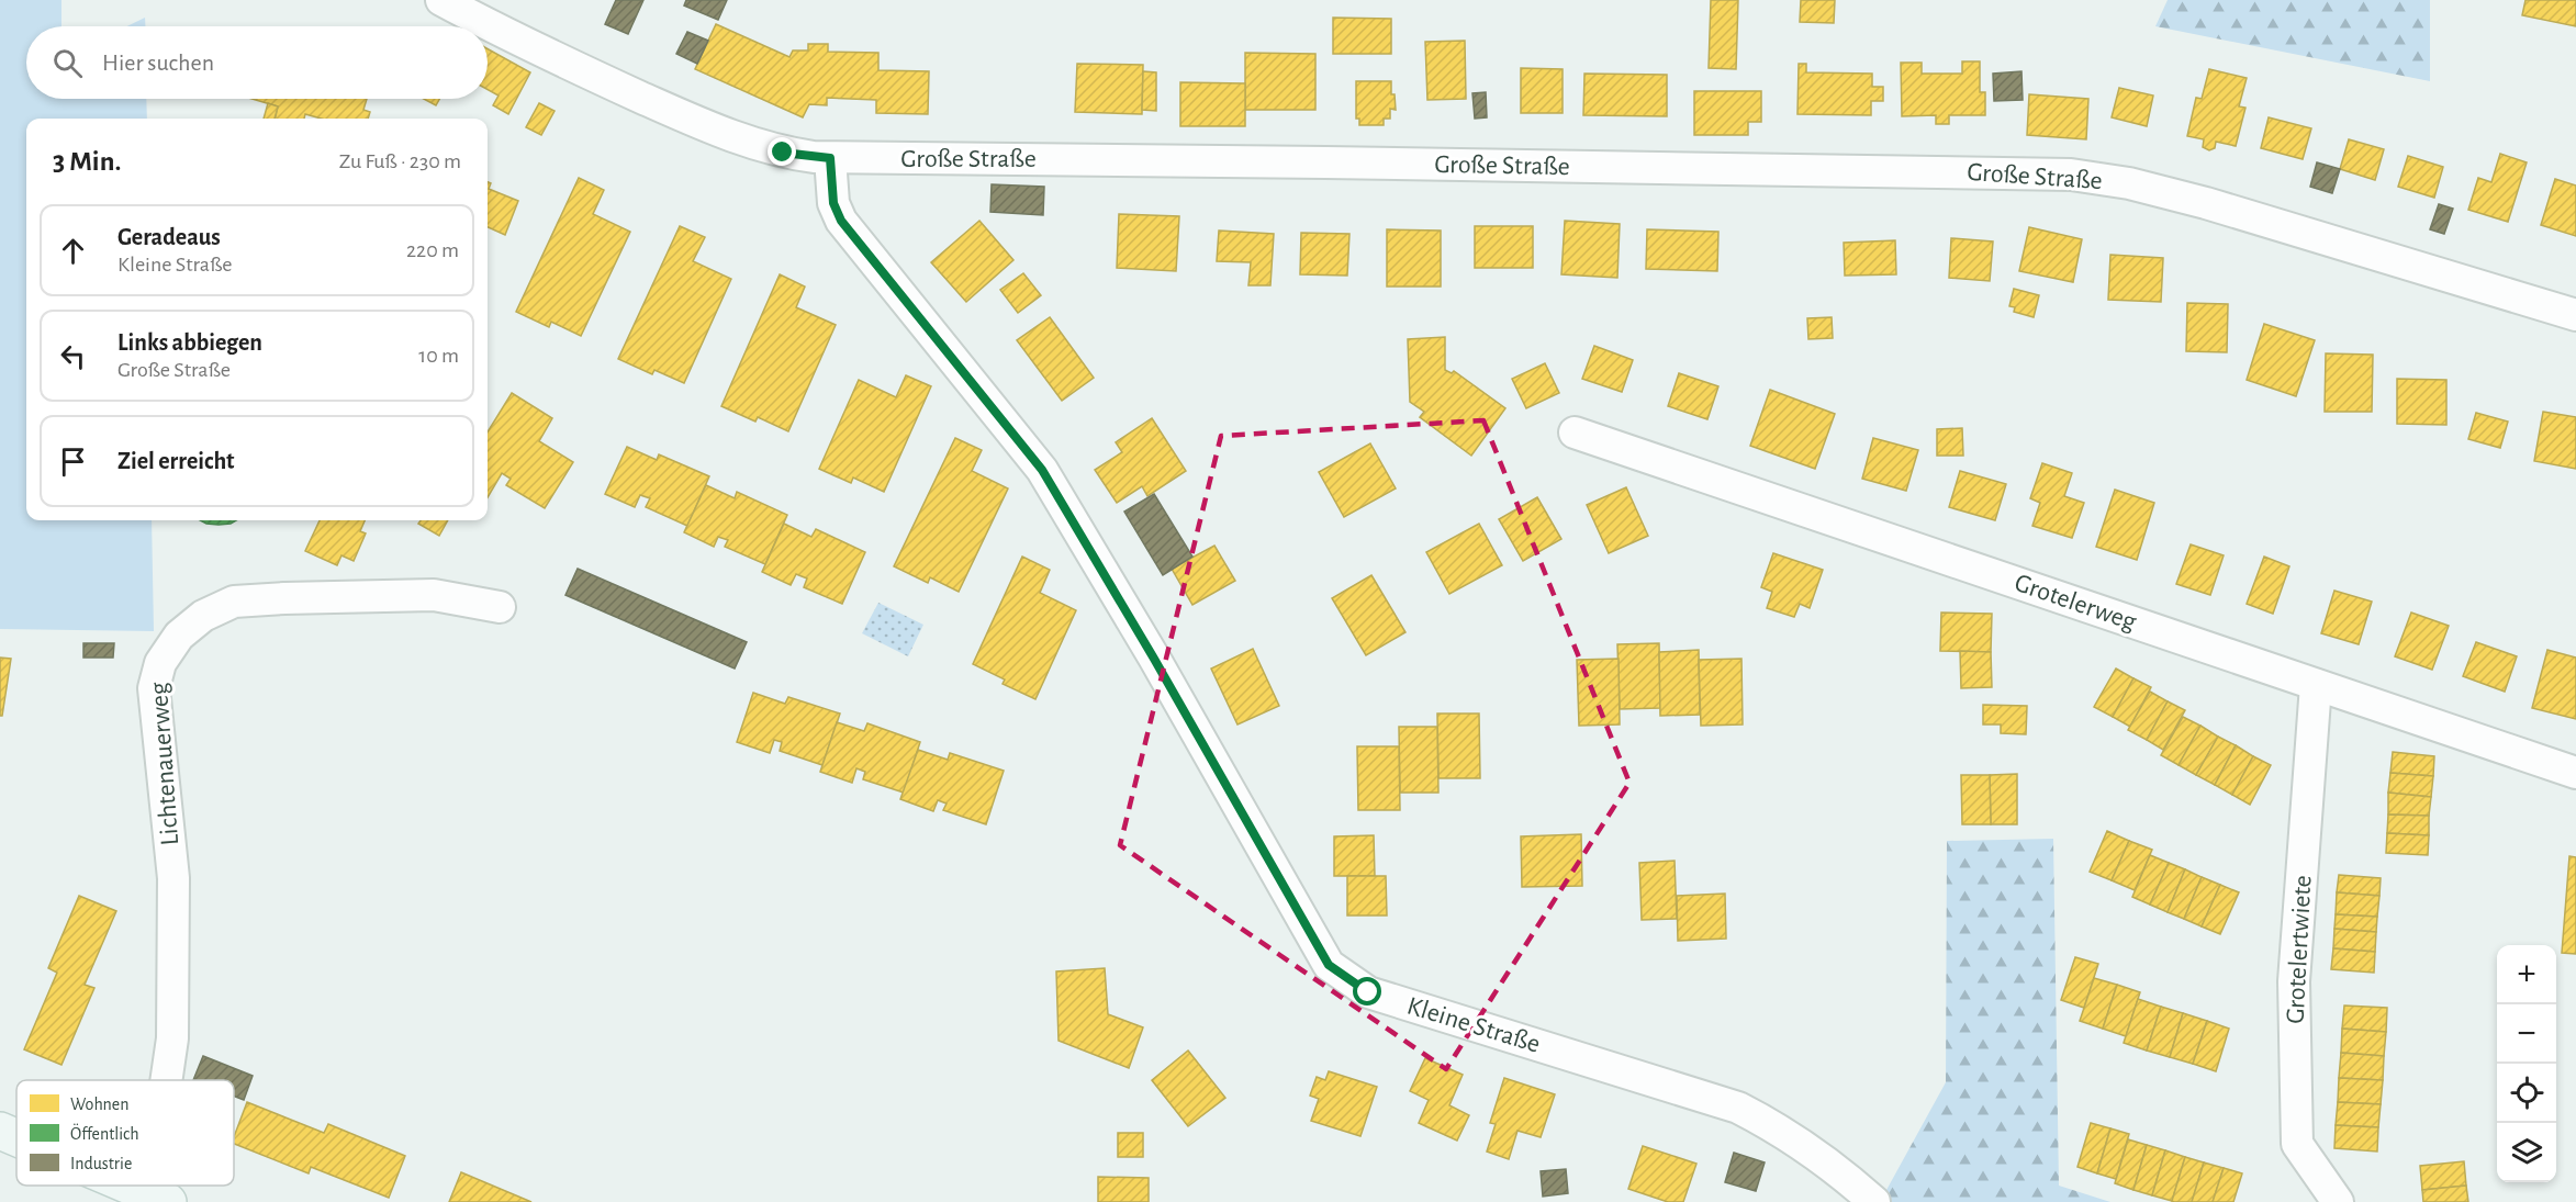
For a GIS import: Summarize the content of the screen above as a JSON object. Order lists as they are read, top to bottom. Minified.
{"streets":{"street":["Große Straße","Grotelerweg","Lichtenauerweg","Grotelertwiete","Kleine Straße"]},"crossings":[["Große Straße","Kleine Straße"],["Grotelerweg","Grotelertwiete"]],"legend":["Wohnen","Öffentlich","Industrie"],"page":{"search":"Hier suchen","heading":["3 Min.","Zu Fuß · 230 m"],"list":[["Geradeaus","Kleine Straße","220 m"],["Links abbiegen","Große Straße","10 m"],"Ziel erreicht"],"map_buttons":["+","−"]}}
